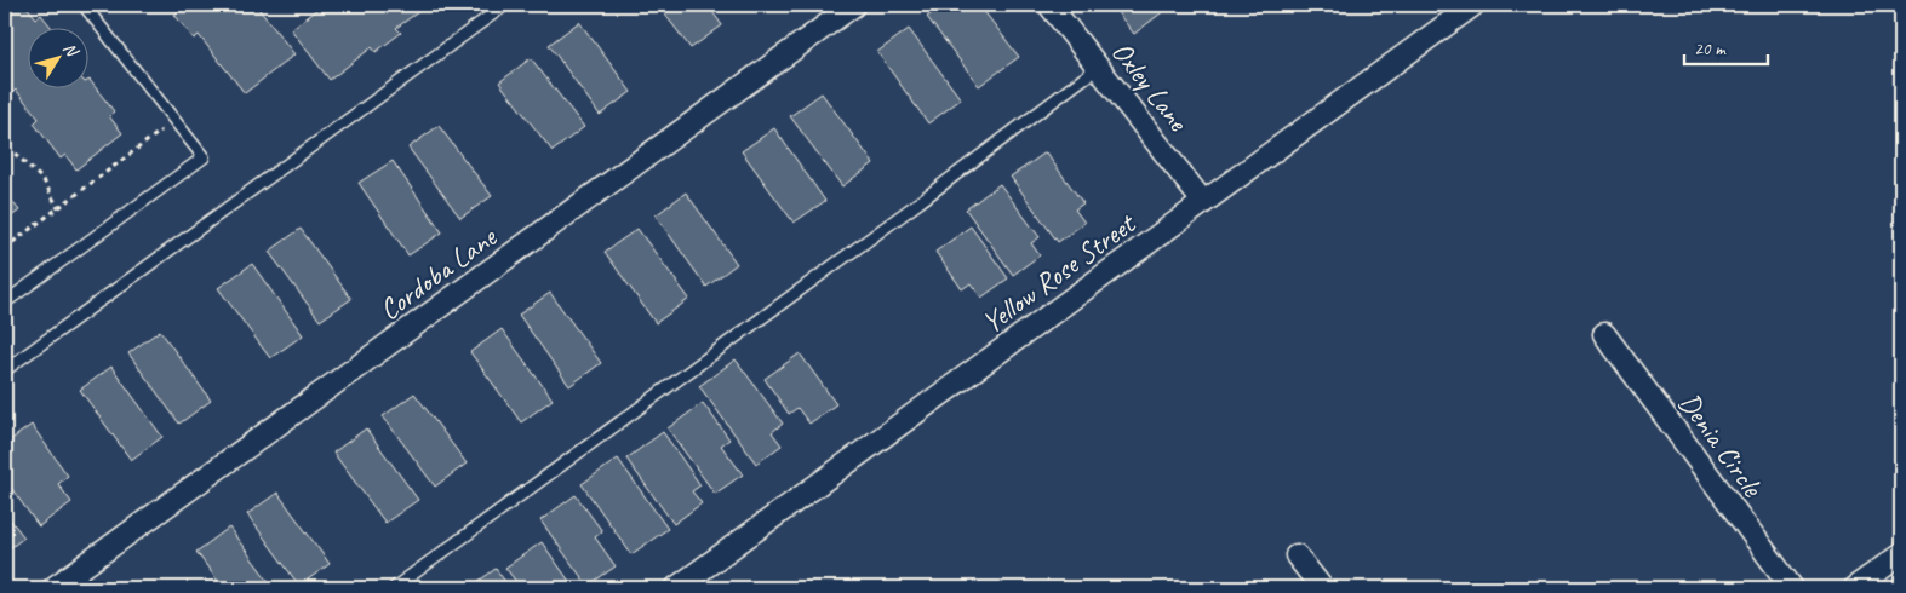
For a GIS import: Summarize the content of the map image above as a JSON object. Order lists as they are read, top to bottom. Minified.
{"streets":{"street":["Oxley Lane","Cordoba Lane","Yellow Rose Street","Denia Circle"]},"crossings":[["Oxley Lane","Yellow Rose Street"]],"scale_bar":"20 m","north":"top right"}
